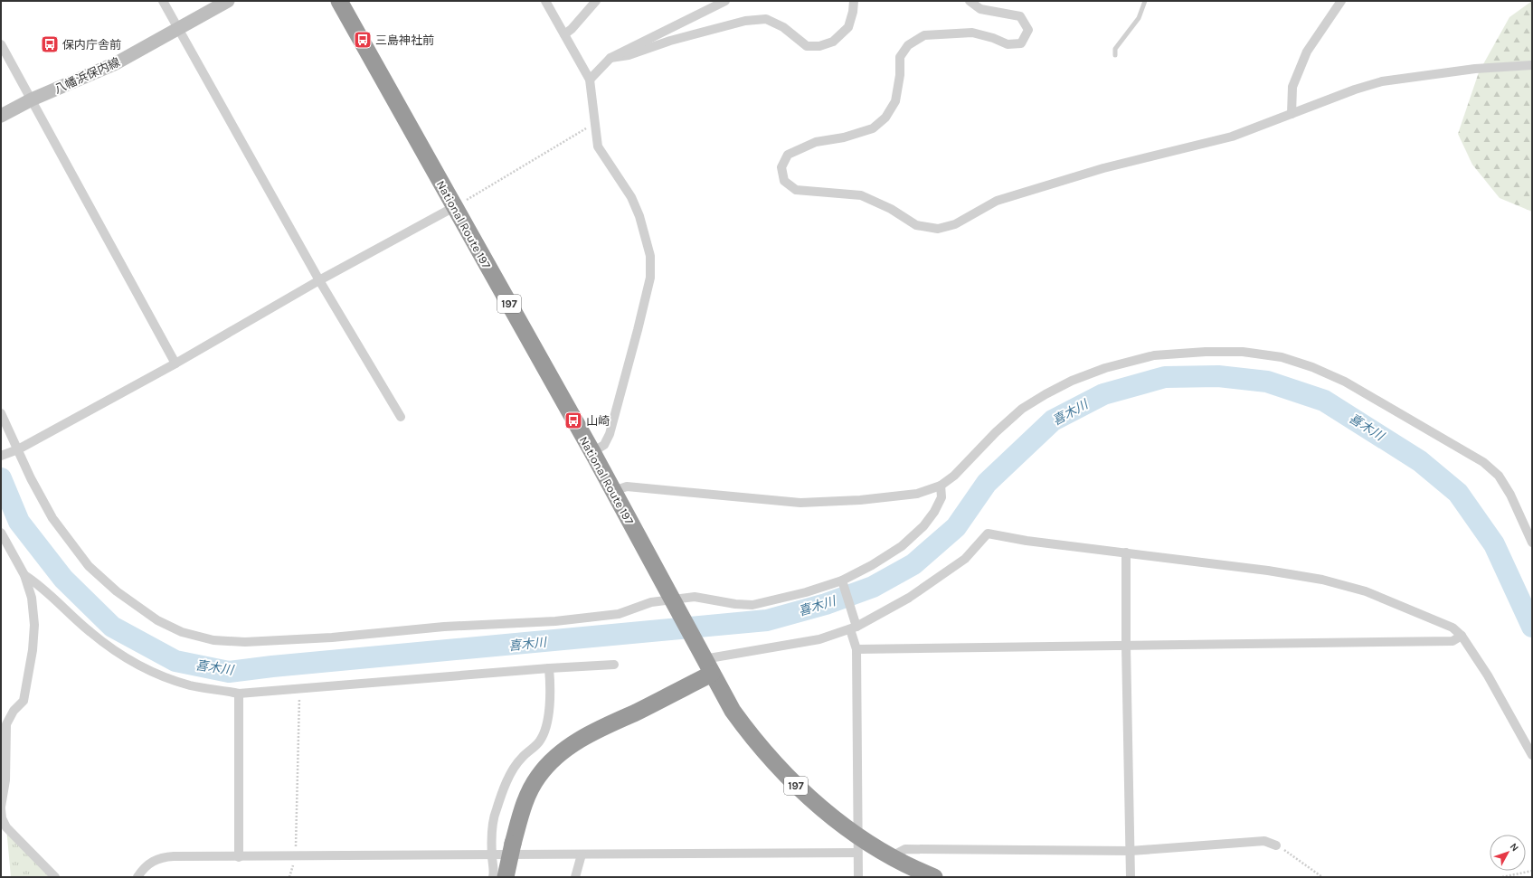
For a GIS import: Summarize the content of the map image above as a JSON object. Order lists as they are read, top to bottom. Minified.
{"streets":{"highway":["National Route 197","197"],"main road":["八幡浜保内線"]},"water":["喜木川"],"places":{"bus stop":["三島神社前","保内庁舎前","山崎"]},"north":"top right"}
